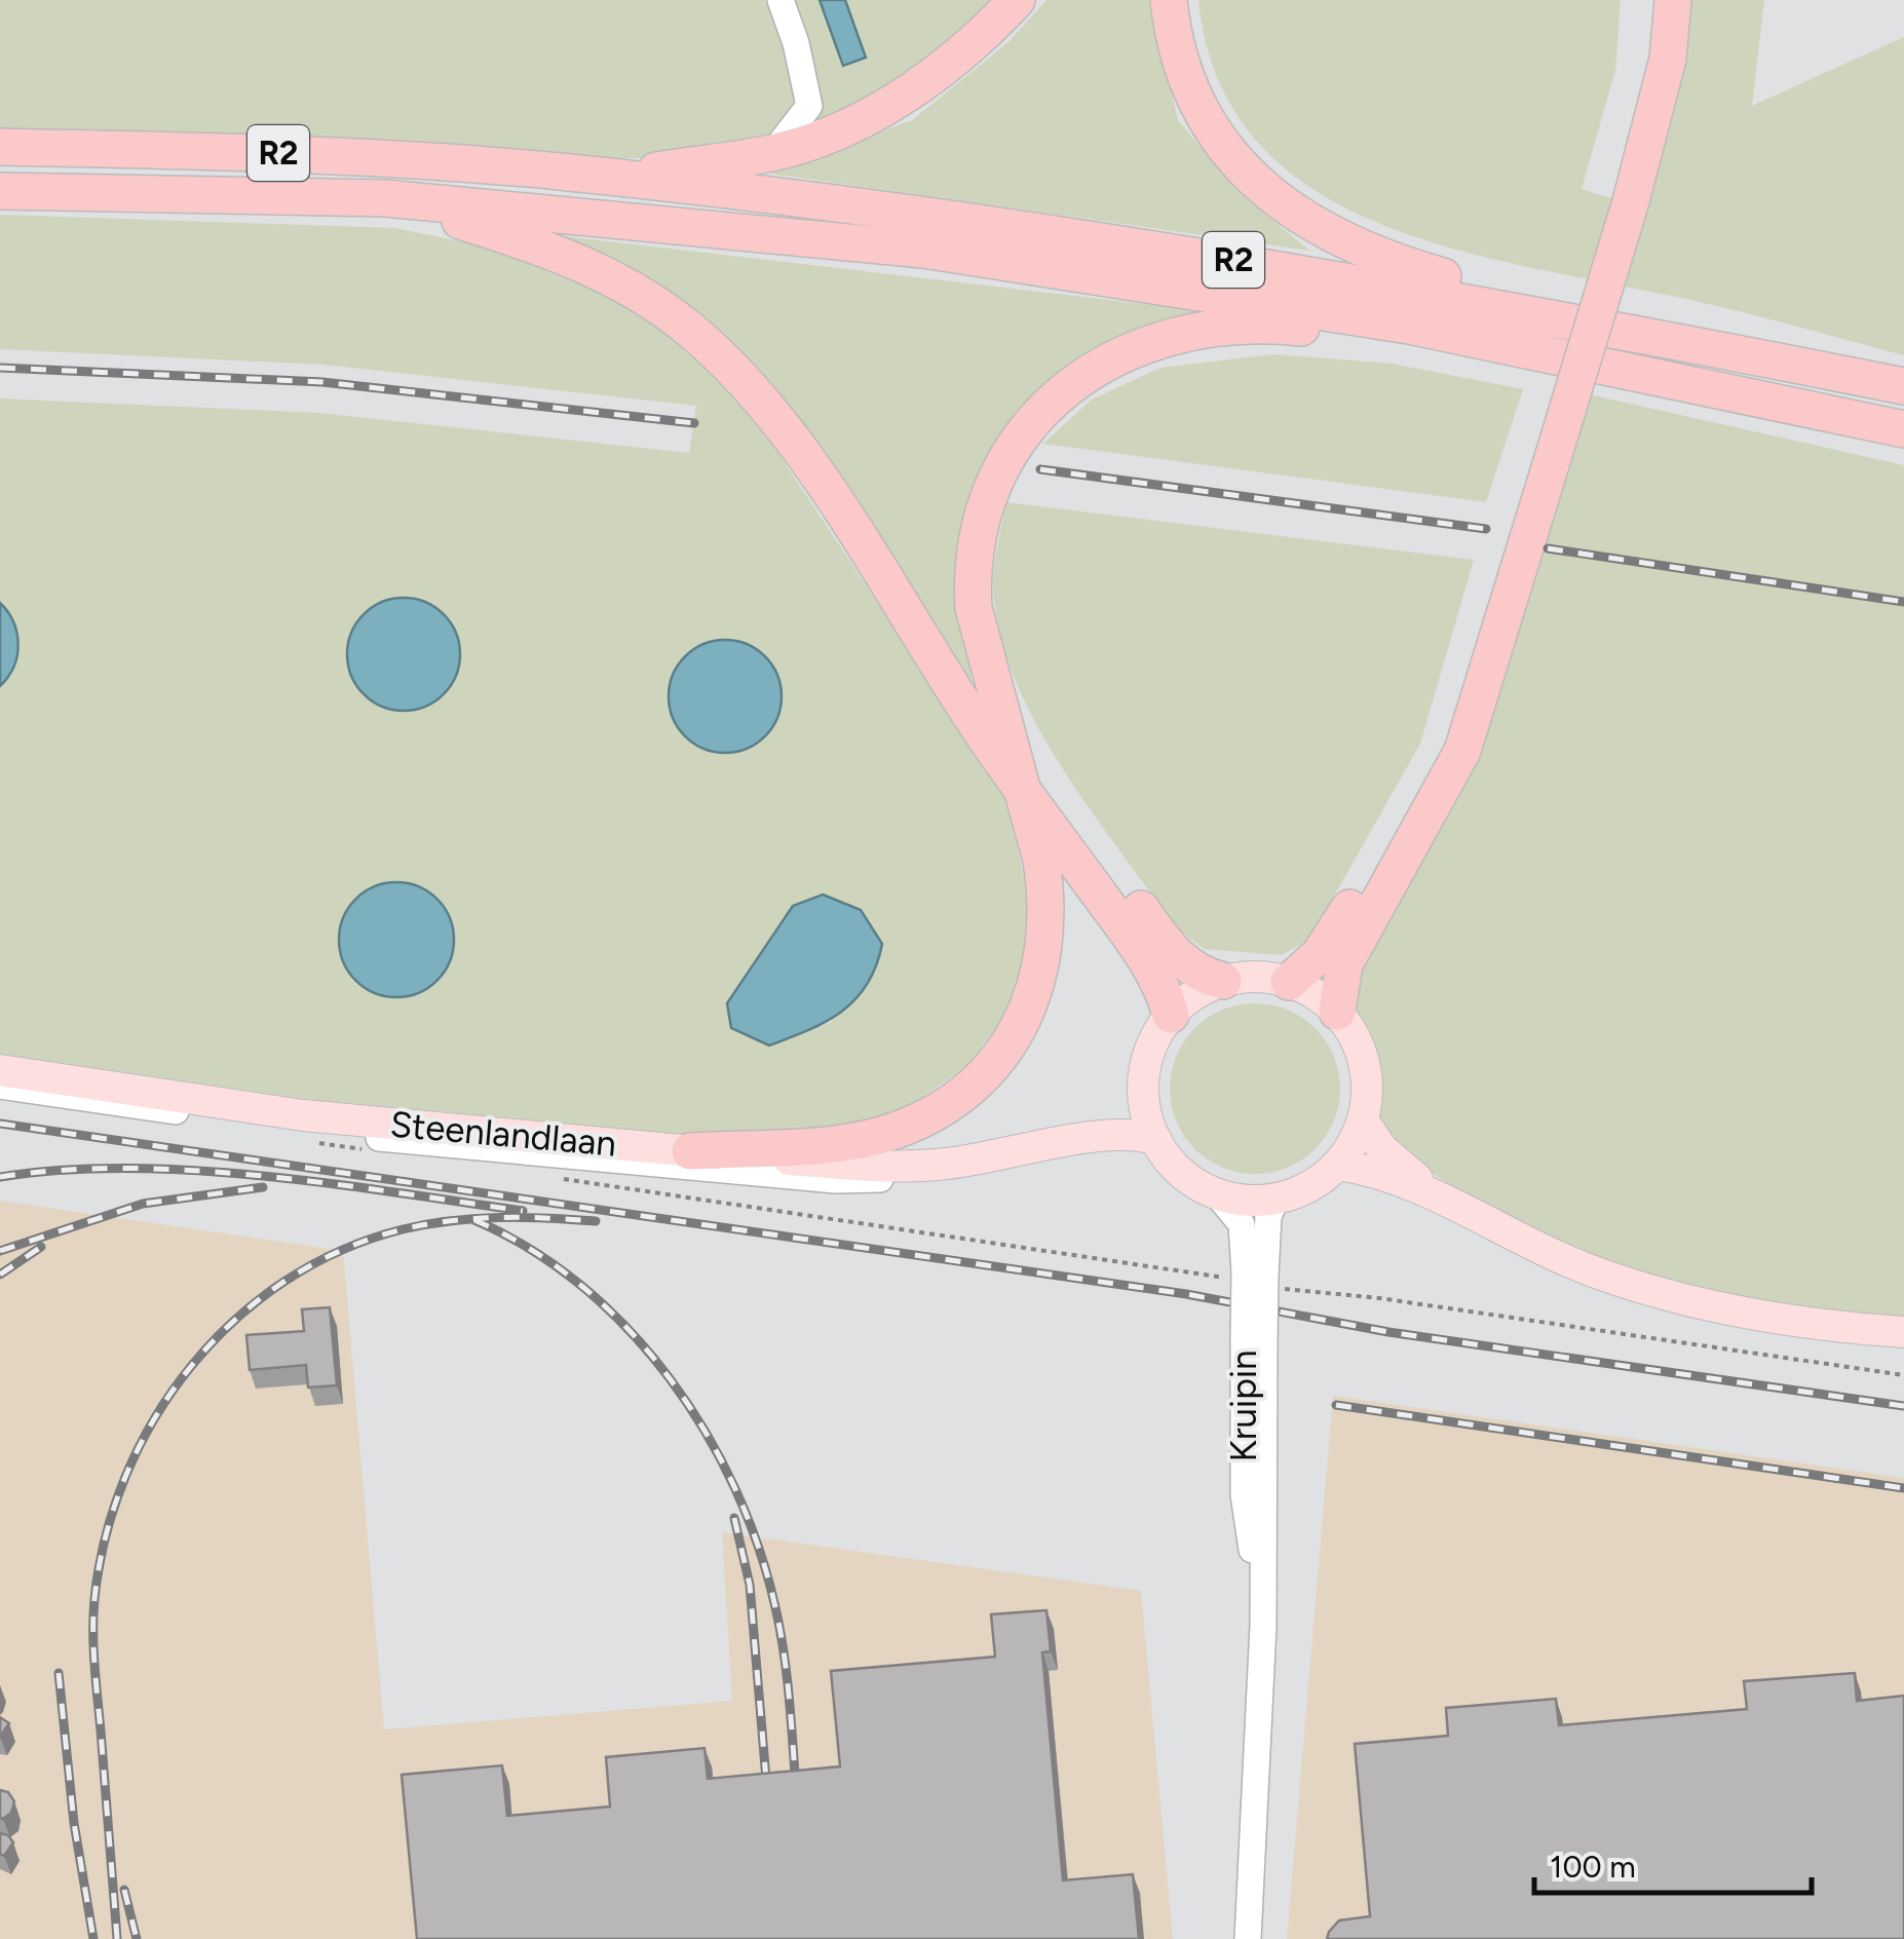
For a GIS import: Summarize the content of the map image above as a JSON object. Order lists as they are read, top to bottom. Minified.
{"streets":{"highway":["R2"],"main road":["Steenlandlaan"],"street":["Kruipin"]},"scale_bar":"100 m"}
